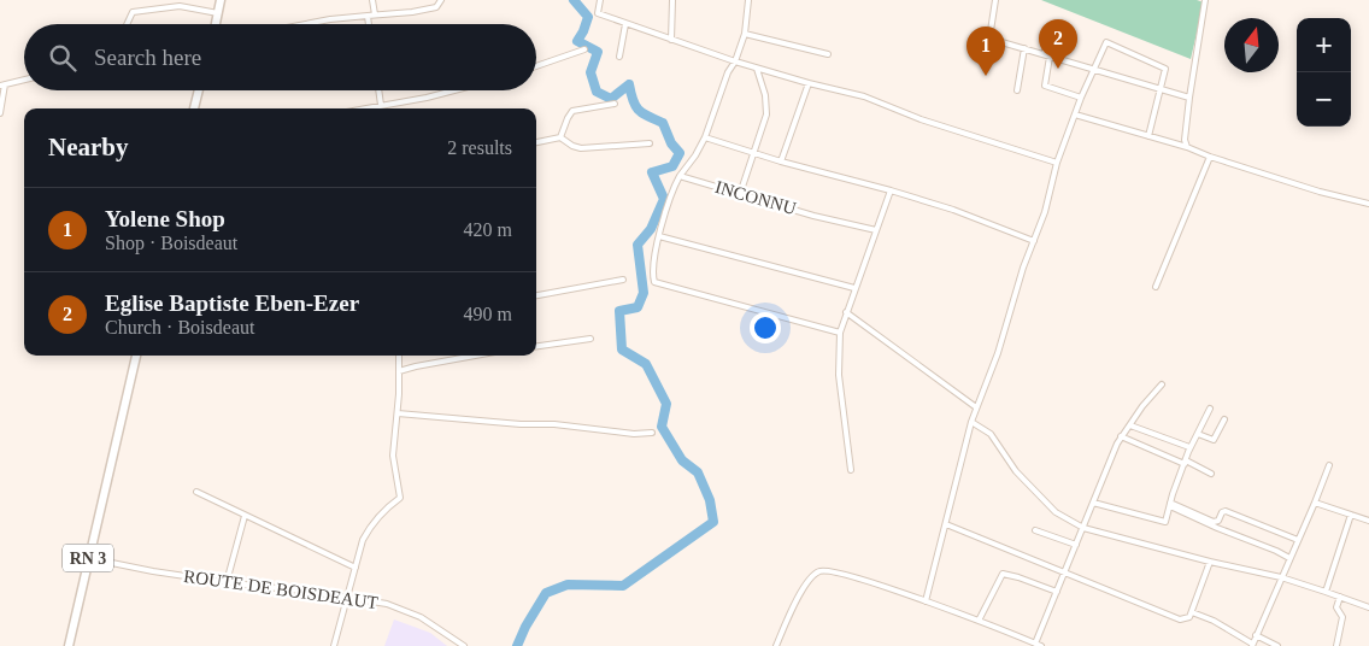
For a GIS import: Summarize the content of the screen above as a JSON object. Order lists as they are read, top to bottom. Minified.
{"streets":{"main road":["RN 3"],"street":["INCONNU","ROUTE DE BOISDEAUT"]},"crossings":[["RN 3","ROUTE DE BOISDEAUT"]],"north":"top","page":{"map_buttons":["+","−"],"pins":["2","1"],"search":"Search here","heading":["Nearby","2 results"],"list":[{"mark":"1","name":"Yolene Shop","note":"Shop · Boisdeaut","value":"420 m"},{"mark":"2","name":"Eglise Baptiste Eben-Ezer","note":"Church · Boisdeaut","value":"490 m"}]}}
